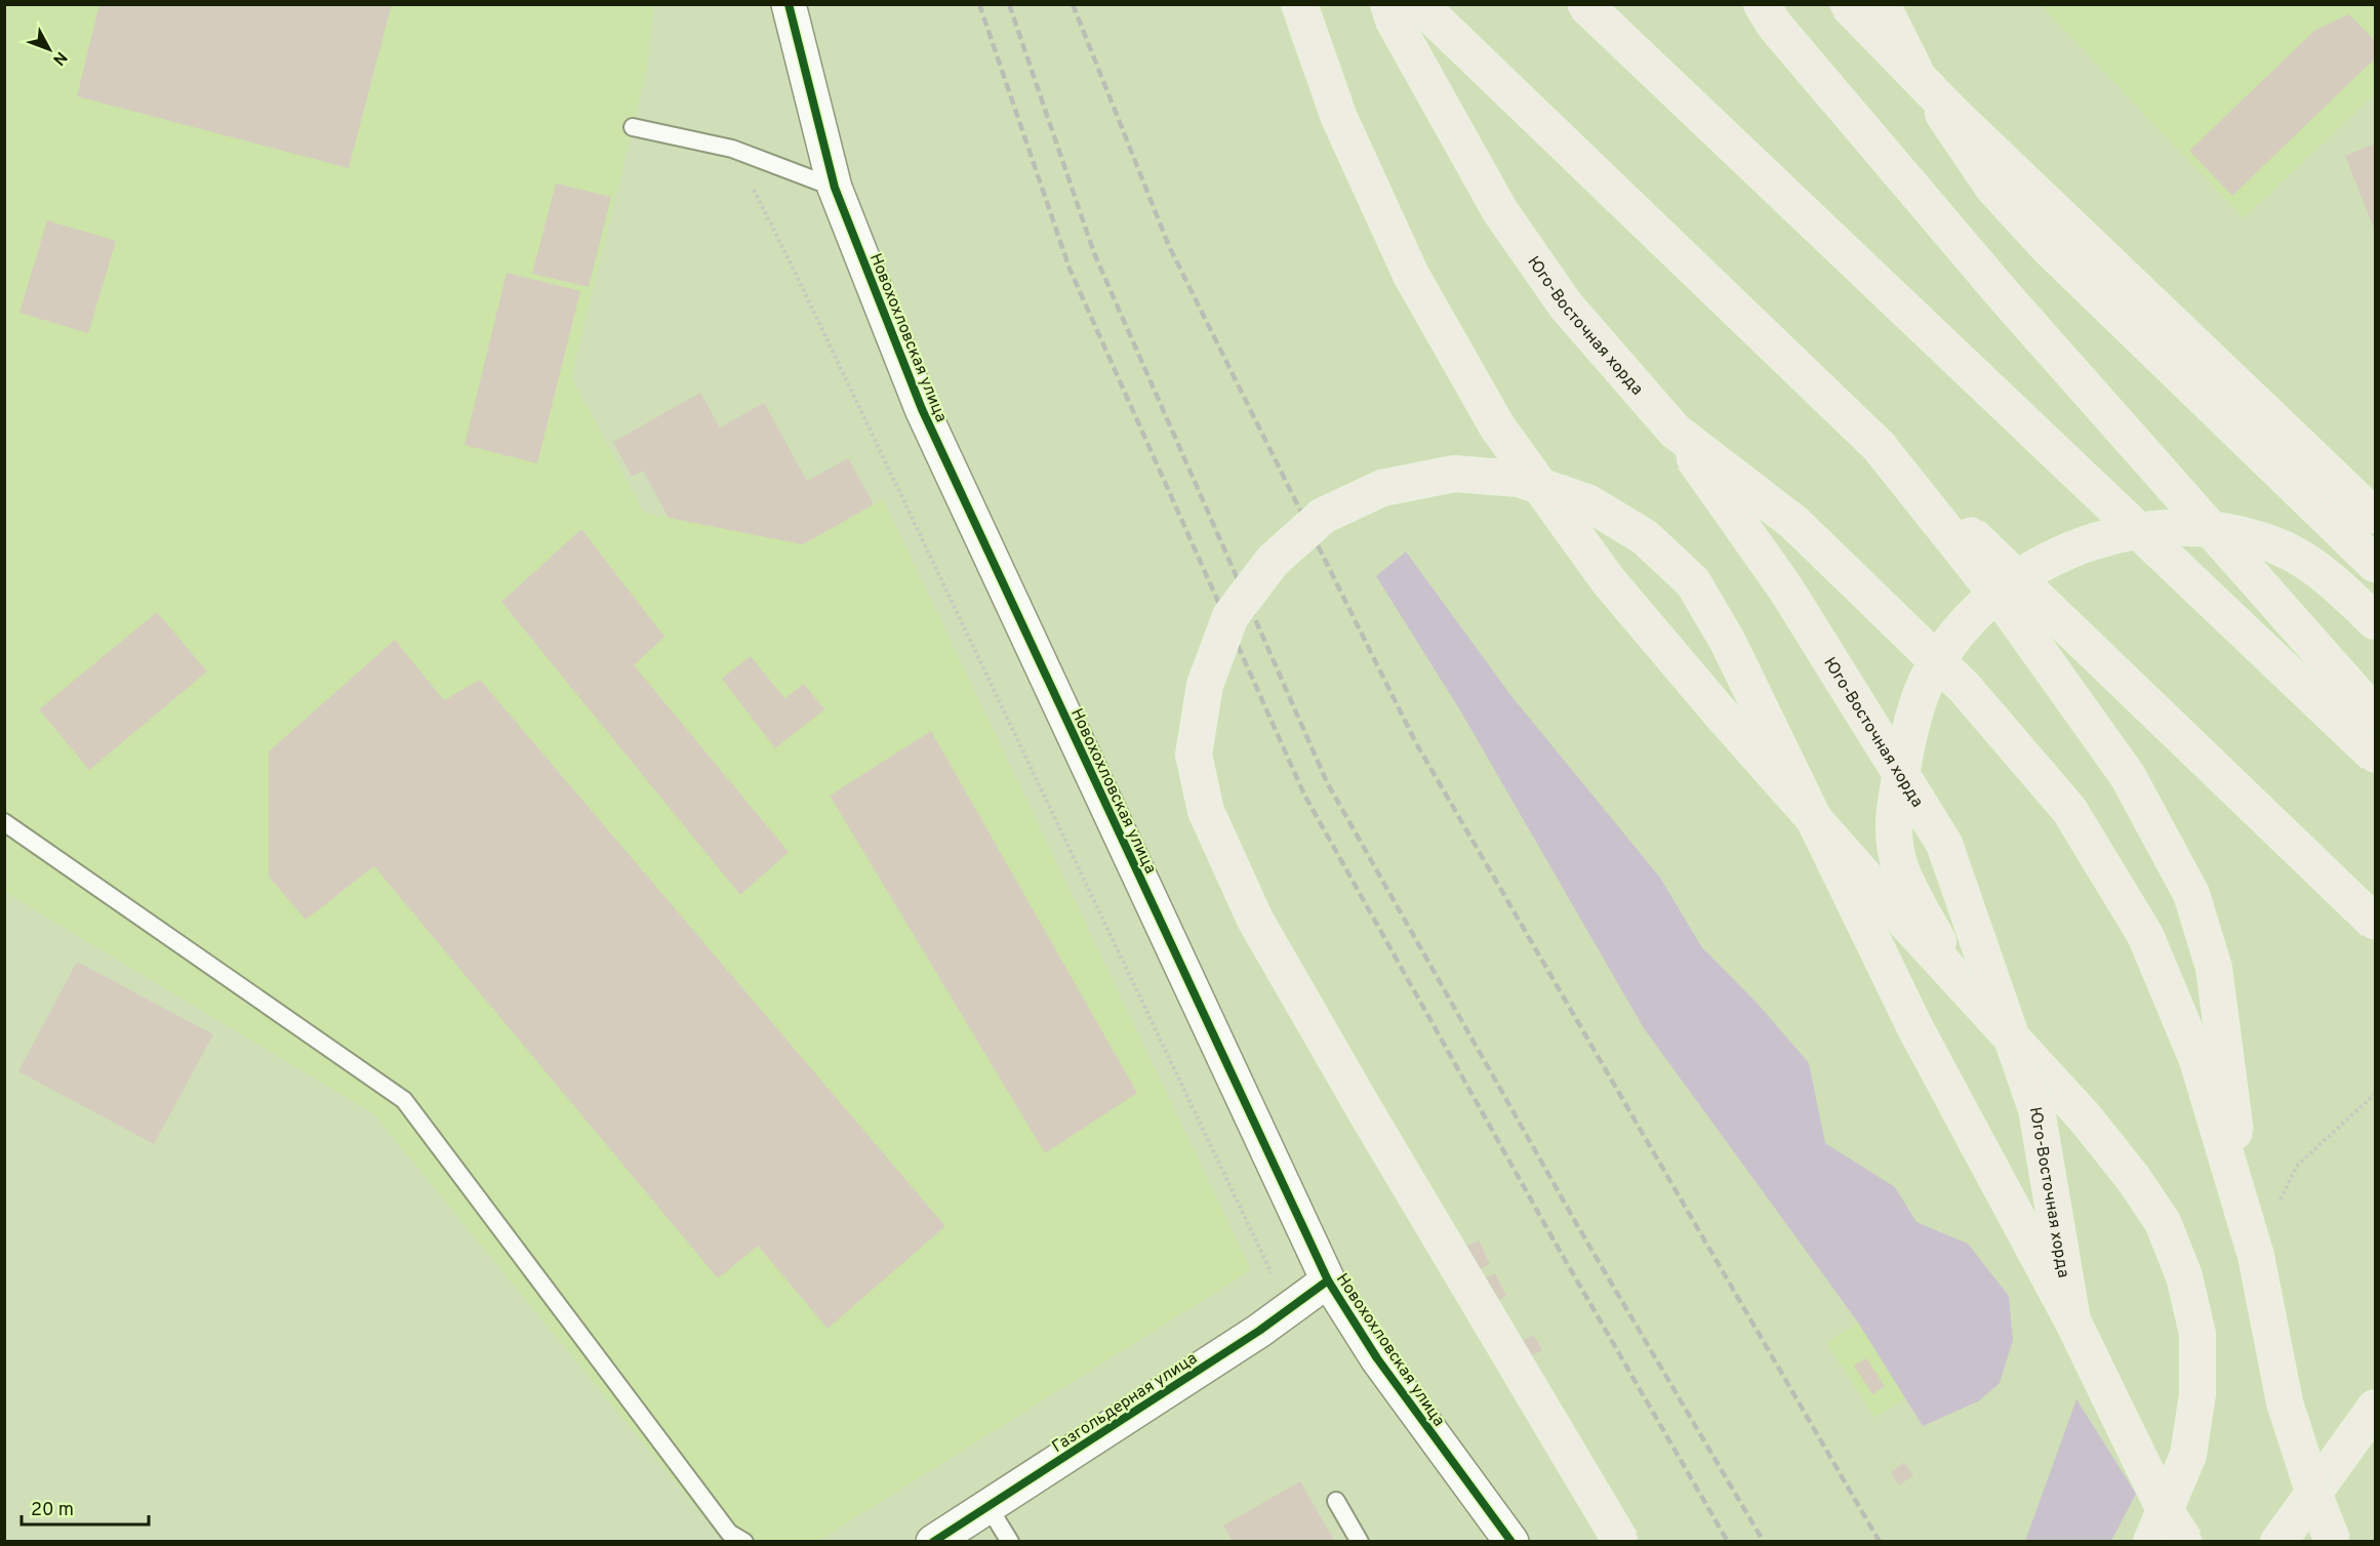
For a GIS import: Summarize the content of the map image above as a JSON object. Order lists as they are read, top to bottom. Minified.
{"streets":{"main road":["Юго-Восточная хорда"],"street":["Новохохловская улица","Газгольдерная улица"]},"crossings":[["Новохохловская улица","Газгольдерная улица"]],"scale_bar":"20 m","north":"bottom right"}
